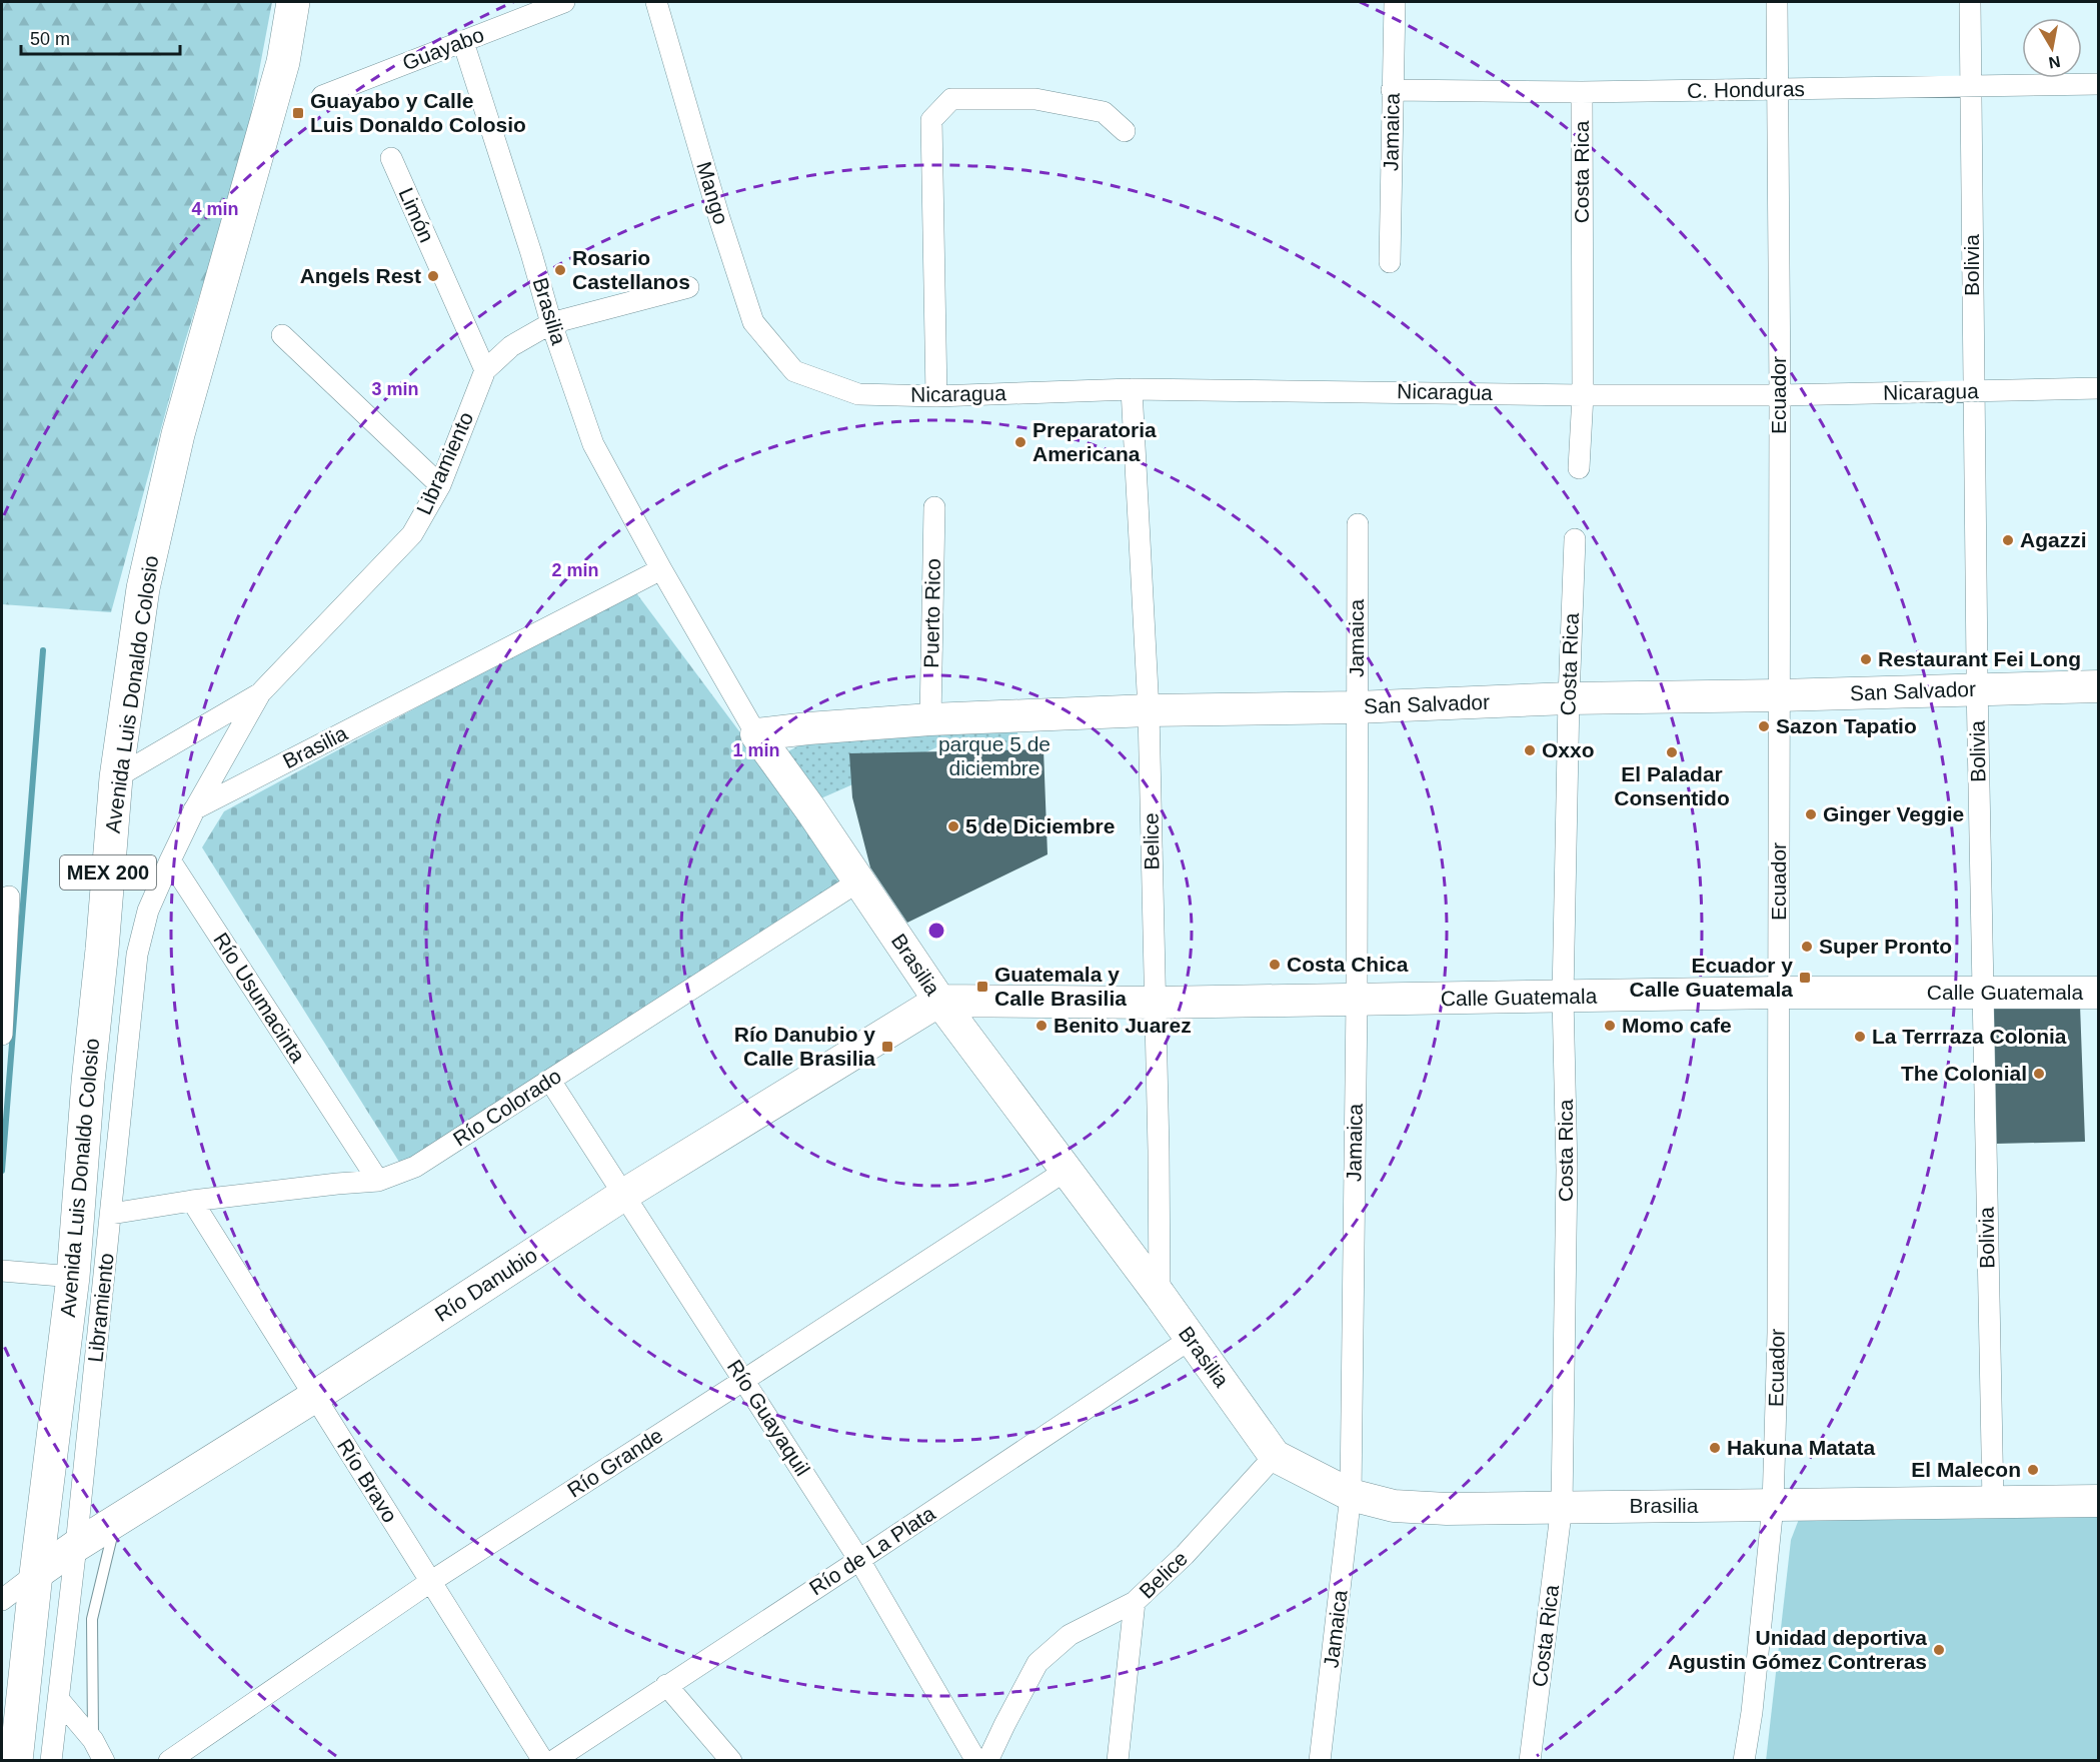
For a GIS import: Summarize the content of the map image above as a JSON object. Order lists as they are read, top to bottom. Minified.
{"streets":{"main road":["Avenida Luis Donaldo Colosio","MEX 200"],"street":["Guayabo","C. Honduras","Jamaica","Costa Rica","Mango","Limón","Bolivia","Brasilia","Nicaragua","Ecuador","Libramiento","Puerto Rico","San Salvador","Belice","Calle Guatemala","Río Usumacinta","Río Colorado","Río Danubio","Río Guayaquil","Río Grande","Río Bravo","Río de La Plata"]},"crossings":[["Guayabo","Brasilia"],["C. Honduras","Jamaica"],["C. Honduras","Costa Rica"],["C. Honduras","Bolivia"],["C. Honduras","Ecuador"],["Jamaica","Brasilia"],["Jamaica","San Salvador"],["Jamaica","Calle Guatemala"],["Costa Rica","Brasilia"],["Costa Rica","Nicaragua"],["Costa Rica","San Salvador"],["Costa Rica","Calle Guatemala"],["Mango","Nicaragua"],["Limón","Libramiento"],["Bolivia","Brasilia"],["Bolivia","Nicaragua"],["Bolivia","San Salvador"],["Bolivia","Calle Guatemala"],["Brasilia","Ecuador"],["Brasilia","Libramiento"],["Brasilia","San Salvador"],["Brasilia","Belice"],["Brasilia","Calle Guatemala"],["Brasilia","Río Colorado"],["Brasilia","Río Danubio"],["Brasilia","Río Grande"],["Brasilia","Río de La Plata"],["Nicaragua","Ecuador"],["Nicaragua","Belice"],["Ecuador","San Salvador"],["Ecuador","Calle Guatemala"],["Libramiento","Río Usumacinta"],["Libramiento","Río Colorado"],["Libramiento","Río Danubio"],["Puerto Rico","San Salvador"],["San Salvador","Belice"],["Avenida Luis Donaldo Colosio","Río Danubio"],["Belice","Calle Guatemala"],["Calle Guatemala","Río Danubio"],["Río Usumacinta","Río Colorado"],["Río Colorado","Río Guayaquil"],["Río Colorado","Río Bravo"],["Río Danubio","Río Guayaquil"],["Río Danubio","Río Bravo"],["Río Guayaquil","Río Grande"],["Río Guayaquil","Río de La Plata"],["Río Grande","Río Bravo"]],"parks":["parque 5 de diciembre"],"places":{"transit":["Guayabo y Calle Luis Donaldo Colosio","Ecuador y Calle Guatemala","Guatemala y Calle Brasilia","Río Danubio y Calle Brasilia"],"other":["Rosario Castellanos","Angels Rest","Preparatoria Americana","Agazzi","Restaurant Fei Long","Sazon Tapatio","Oxxo","El Paladar Consentido","Ginger Veggie","5 de Diciembre","Super Pronto","Costa Chica","Benito Juarez","Momo cafe","La Terrraza Colonia","The Colonial","Hakuna Matata","El Malecon","Unidad deportiva Agustin Gómez Contreras"]},"scale_bar":"50 m","north":"bottom","rings":["4 min","3 min","2 min","1 min"]}
